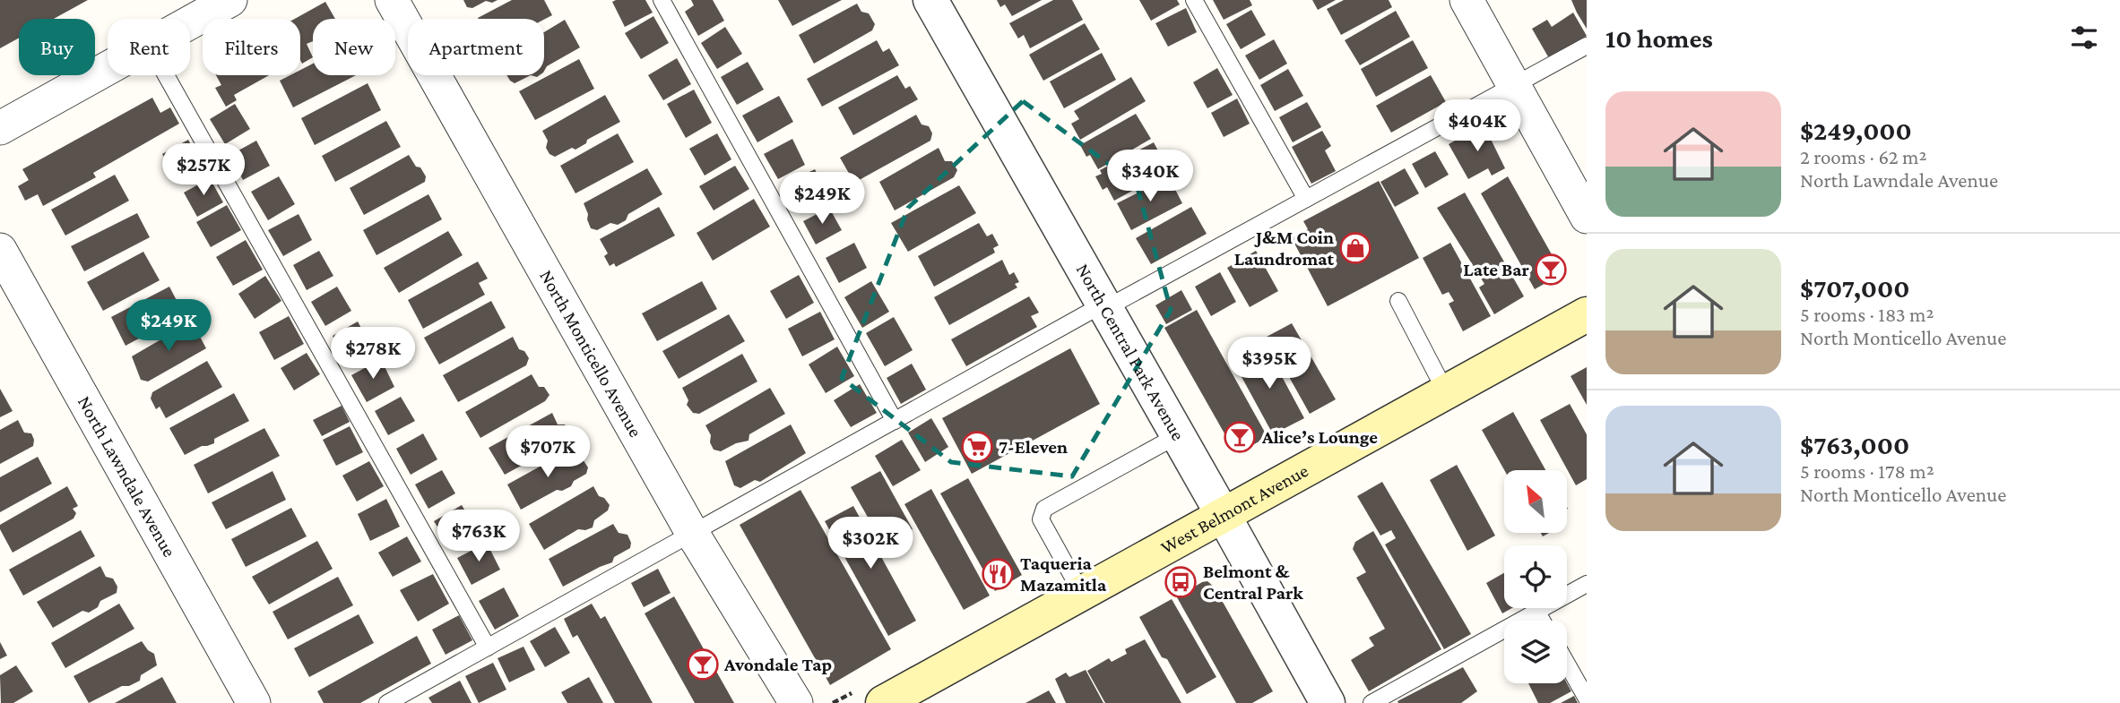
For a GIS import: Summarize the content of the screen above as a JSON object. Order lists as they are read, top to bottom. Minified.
{"streets":{"main road":["West Belmont Avenue"],"street":["North Central Park Avenue","North Monticello Avenue","North Lawndale Avenue"]},"crossings":[["North Central Park Avenue","West Belmont Avenue"]],"places":{"shop":["J&M Coin Laundromat"],"bar":["Late Bar","Alice’s Lounge","Avondale Tap"],"supermarket":["7-Eleven"],"restaurant":["Taqueria Mazamitla"],"bus stop":["Belmont & Central Park"]},"north":"top left","page":{"heading":"10 homes","chip":["Buy","Rent","Filters","New","Apartment"],"list":[{"name":"$249,000","note":"2 rooms · 62 m² · North Lawndale Avenue"},{"name":"$707,000","note":"5 rooms · 183 m² · North Monticello Avenue"},{"name":"$763,000","note":"5 rooms · 178 m² · North Monticello Avenue"}],"price":["$404K","$257K","$340K","$249K","$249K","$278K","$395K","$707K","$763K","$302K"]}}
